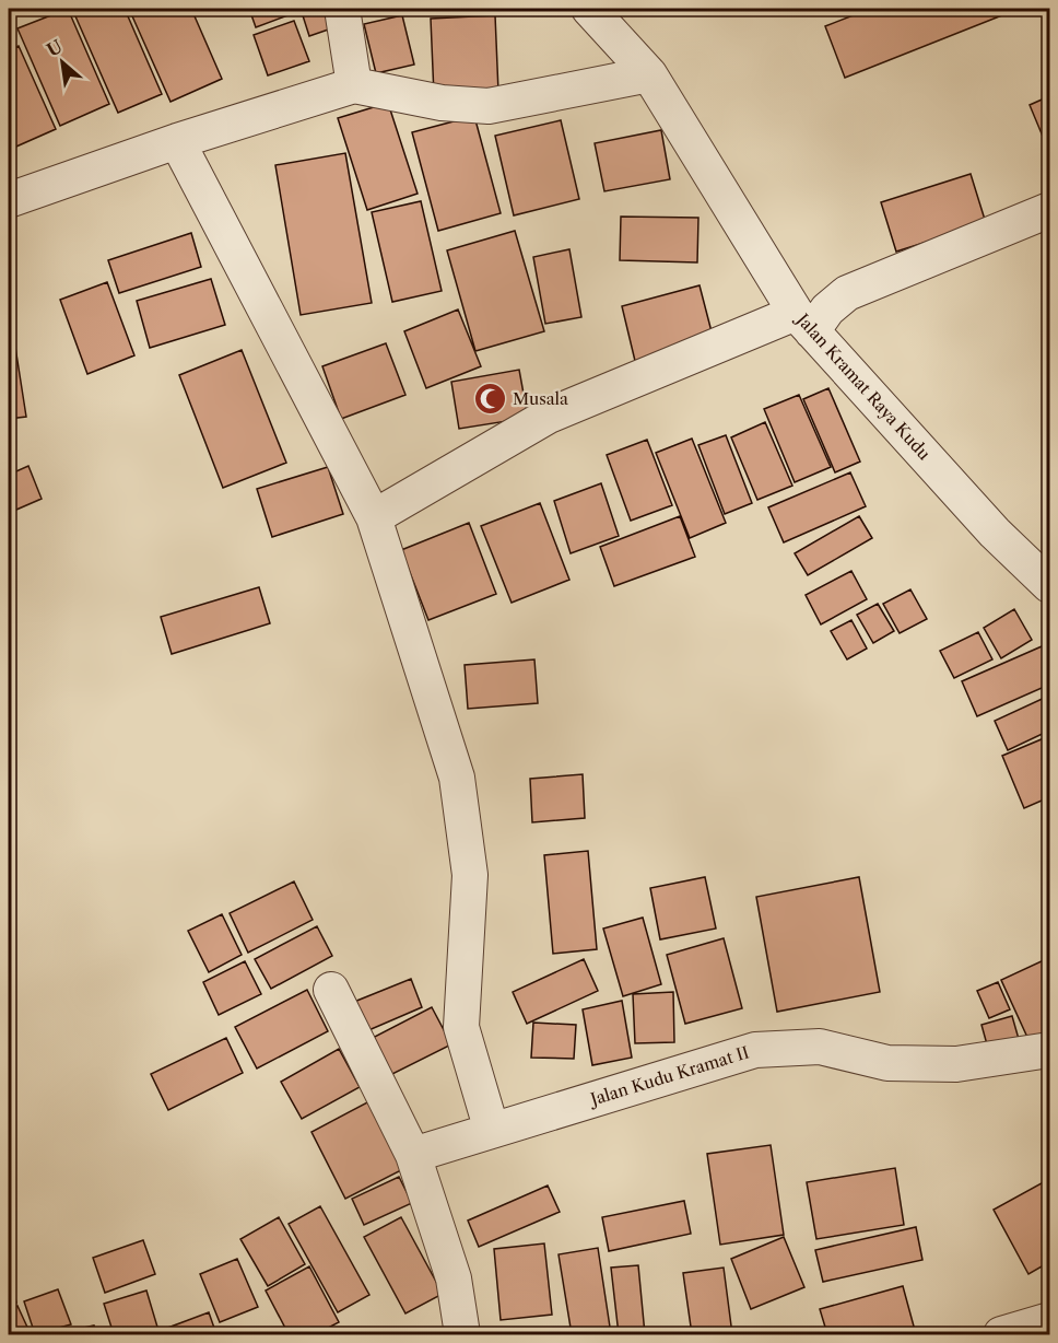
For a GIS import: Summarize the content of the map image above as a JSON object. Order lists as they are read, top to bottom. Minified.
{"streets":{"street":["Jalan Kramat Raya Kudu","Jalan Kudu Kramat II"]},"places":{"mosque":["Musala"]},"north":"top left"}
